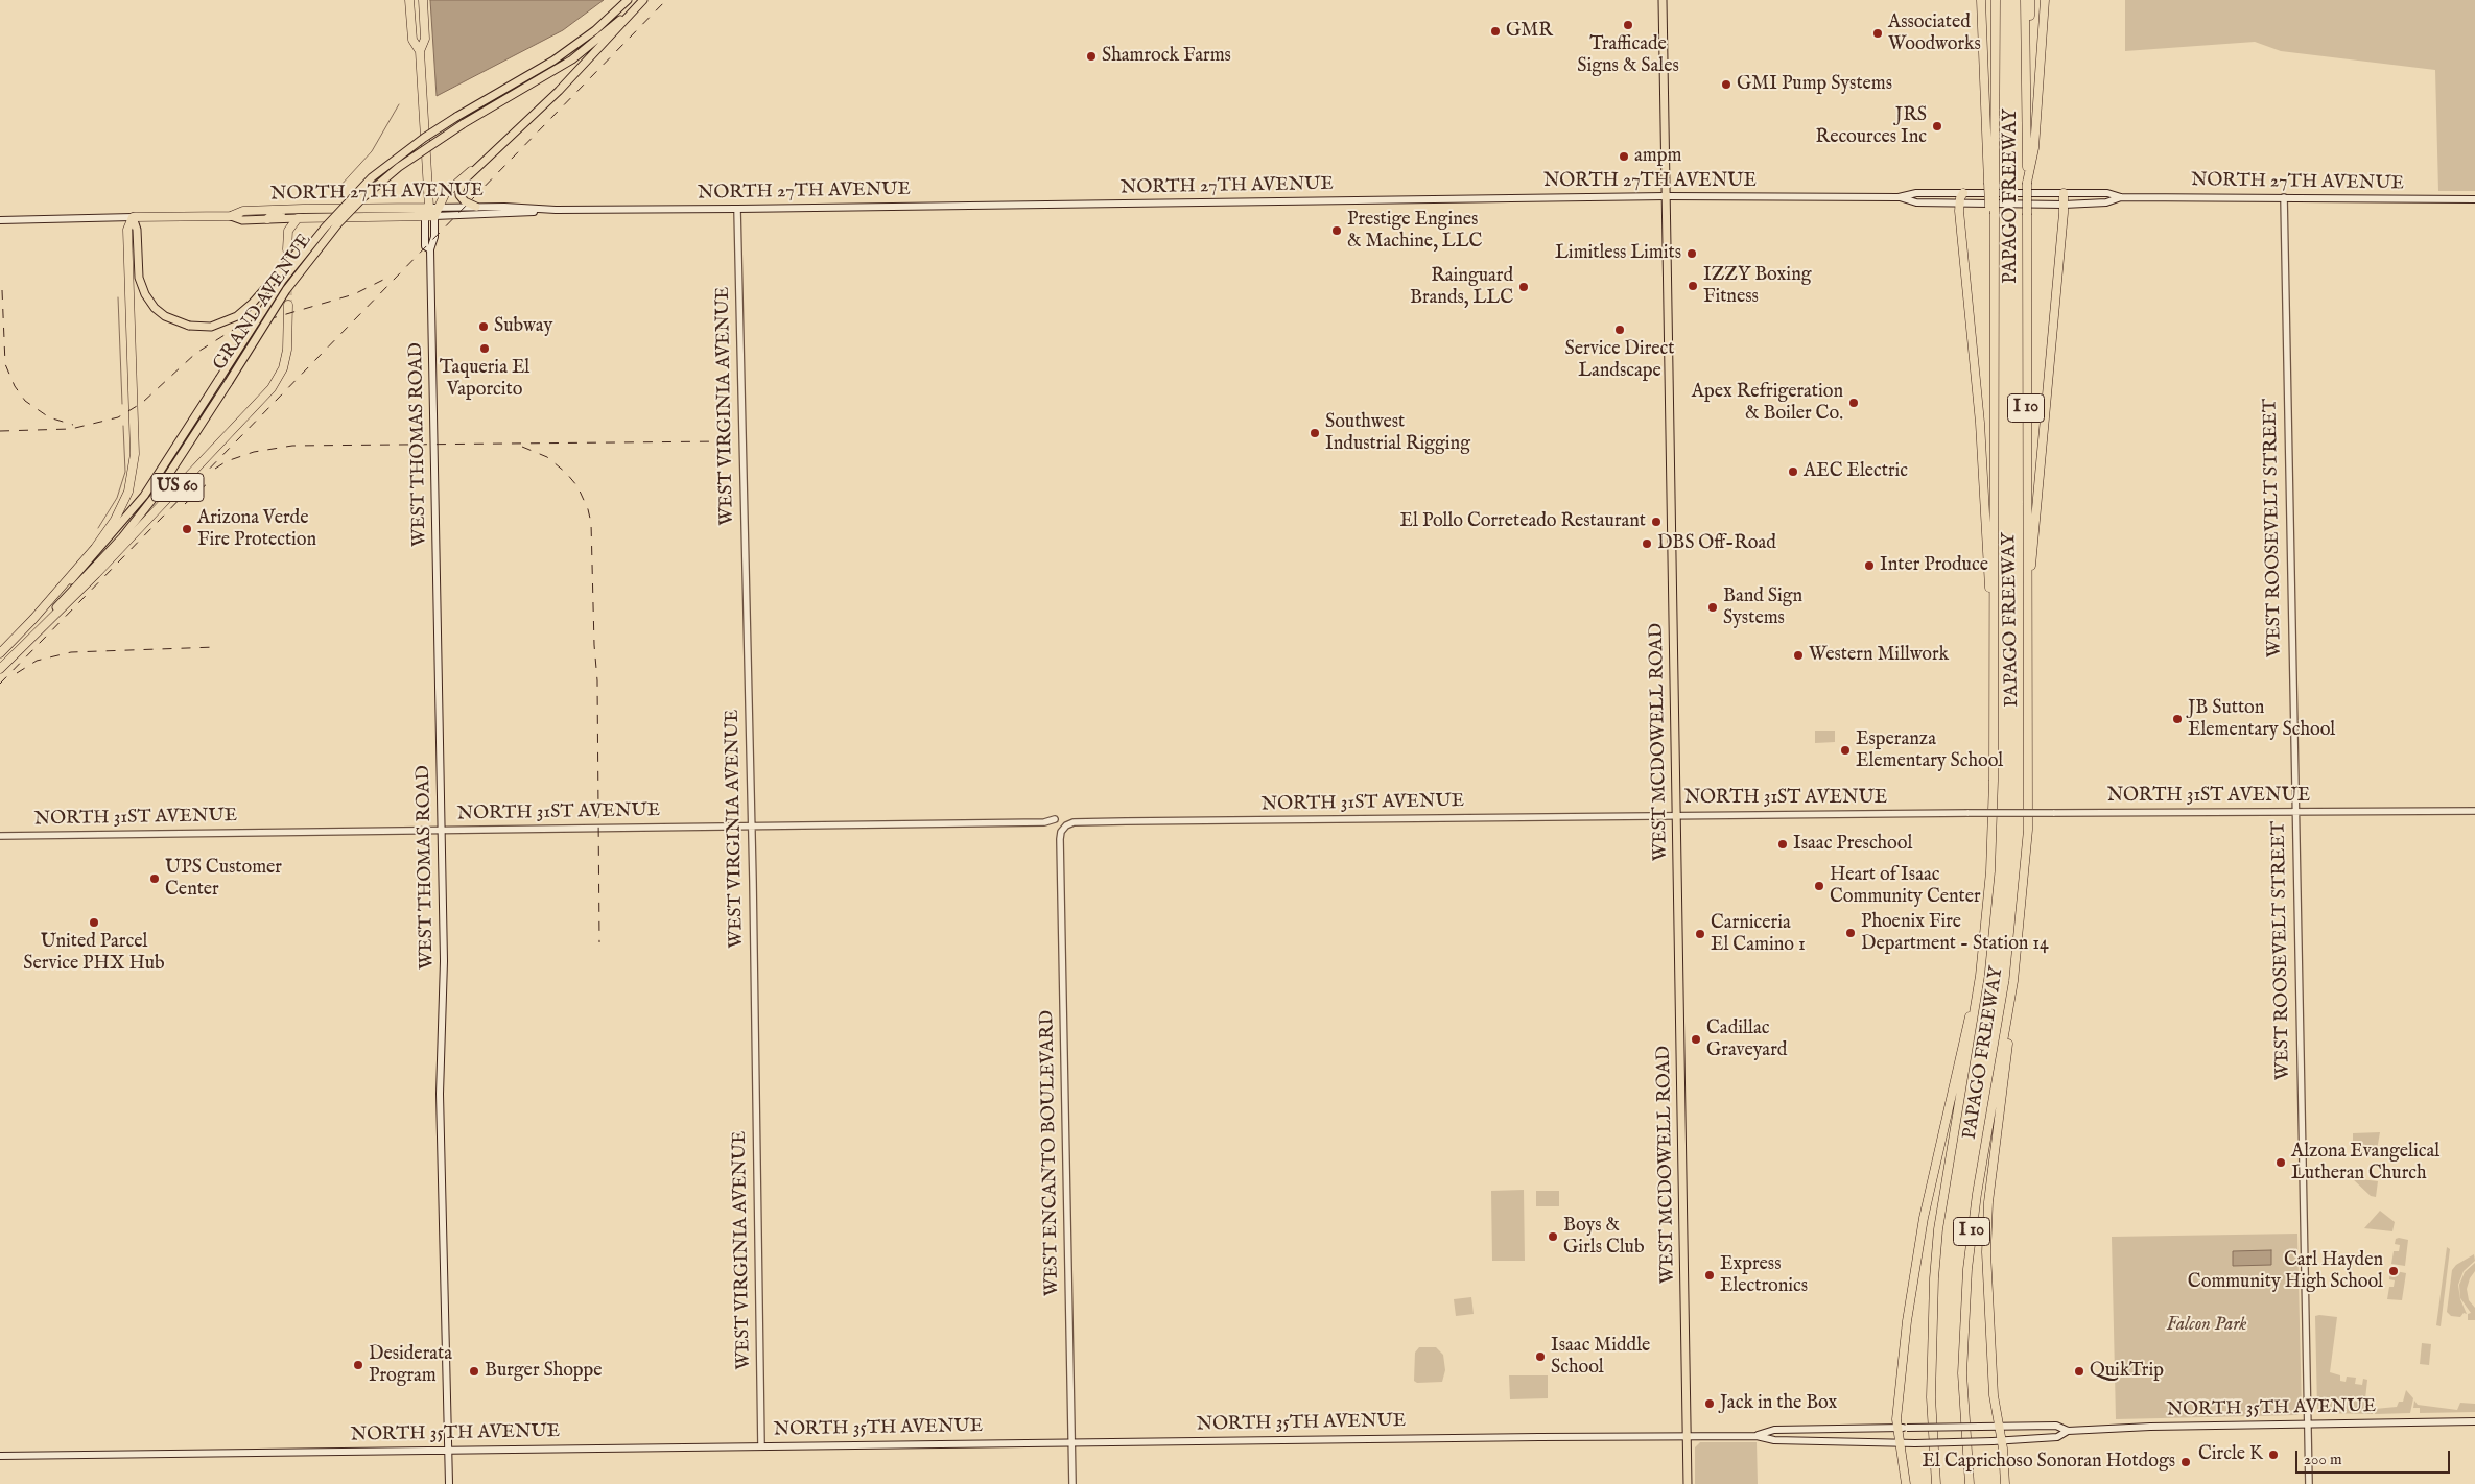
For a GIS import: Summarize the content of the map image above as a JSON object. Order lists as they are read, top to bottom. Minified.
{"streets":{"highway":["NORTH 27TH AVENUE","PAPAGO FREEWAY","GRAND AVENUE","I 10","WEST THOMAS ROAD","US 60"],"main road":["WEST MCDOWELL ROAD","NORTH 35TH AVENUE"],"street":["WEST VIRGINIA AVENUE","WEST ROOSEVELT STREET","NORTH 31ST AVENUE","WEST ENCANTO BOULEVARD"]},"crossings":[["NORTH 27TH AVENUE","WEST VIRGINIA AVENUE"],["NORTH 27TH AVENUE","WEST THOMAS ROAD"],["NORTH 27TH AVENUE","US 60"],["NORTH 27TH AVENUE","WEST ROOSEVELT STREET"],["NORTH 27TH AVENUE","WEST MCDOWELL ROAD"],["GRAND AVENUE","US 60"],["WEST VIRGINIA AVENUE","NORTH 31ST AVENUE"],["WEST VIRGINIA AVENUE","NORTH 35TH AVENUE"],["WEST THOMAS ROAD","NORTH 31ST AVENUE"],["WEST THOMAS ROAD","NORTH 35TH AVENUE"],["WEST ROOSEVELT STREET","NORTH 31ST AVENUE"],["WEST ROOSEVELT STREET","NORTH 35TH AVENUE"],["WEST MCDOWELL ROAD","NORTH 31ST AVENUE"],["WEST MCDOWELL ROAD","NORTH 35TH AVENUE"],["NORTH 31ST AVENUE","WEST ENCANTO BOULEVARD"],["WEST ENCANTO BOULEVARD","NORTH 35TH AVENUE"]],"parks":["Falcon Park"],"places":["Trafficade Signs & Sales","GMR","Associated Woodworks","Shamrock Farms","GMI Pump Systems","JRS Recources Inc","ampm","Prestige Engines & Machine, LLC","Limitless Limits","IZZY Boxing Fitness","Rainguard Brands, LLC","Subway","Service Direct Landscape","Taqueria El Vaporcito","Apex Refrigeration & Boiler Co.","Southwest Industrial Rigging","AEC Electric","El Pollo Correteado Restaurant","Arizona Verde Fire Protection","DBS Off-Road","Inter Produce","Band Sign Systems","Western Millwork","JB Sutton Elementary School","Esperanza Elementary School","Isaac Preschool","UPS Customer Center","Heart of Isaac Community Center","United Parcel Service PHX Hub","Phoenix Fire Department - Station 14","Carniceria El Camino 1","Cadillac Graveyard","Alzona Evangelical Lutheran Church","Boys & Girls Club","Carl Hayden Community High School","Express Electronics","Isaac Middle School","Desiderata Program","Burger Shoppe","QuikTrip","Jack in the Box","Circle K","El Caprichoso Sonoran Hotdogs"],"scale_bar":"200 m"}
